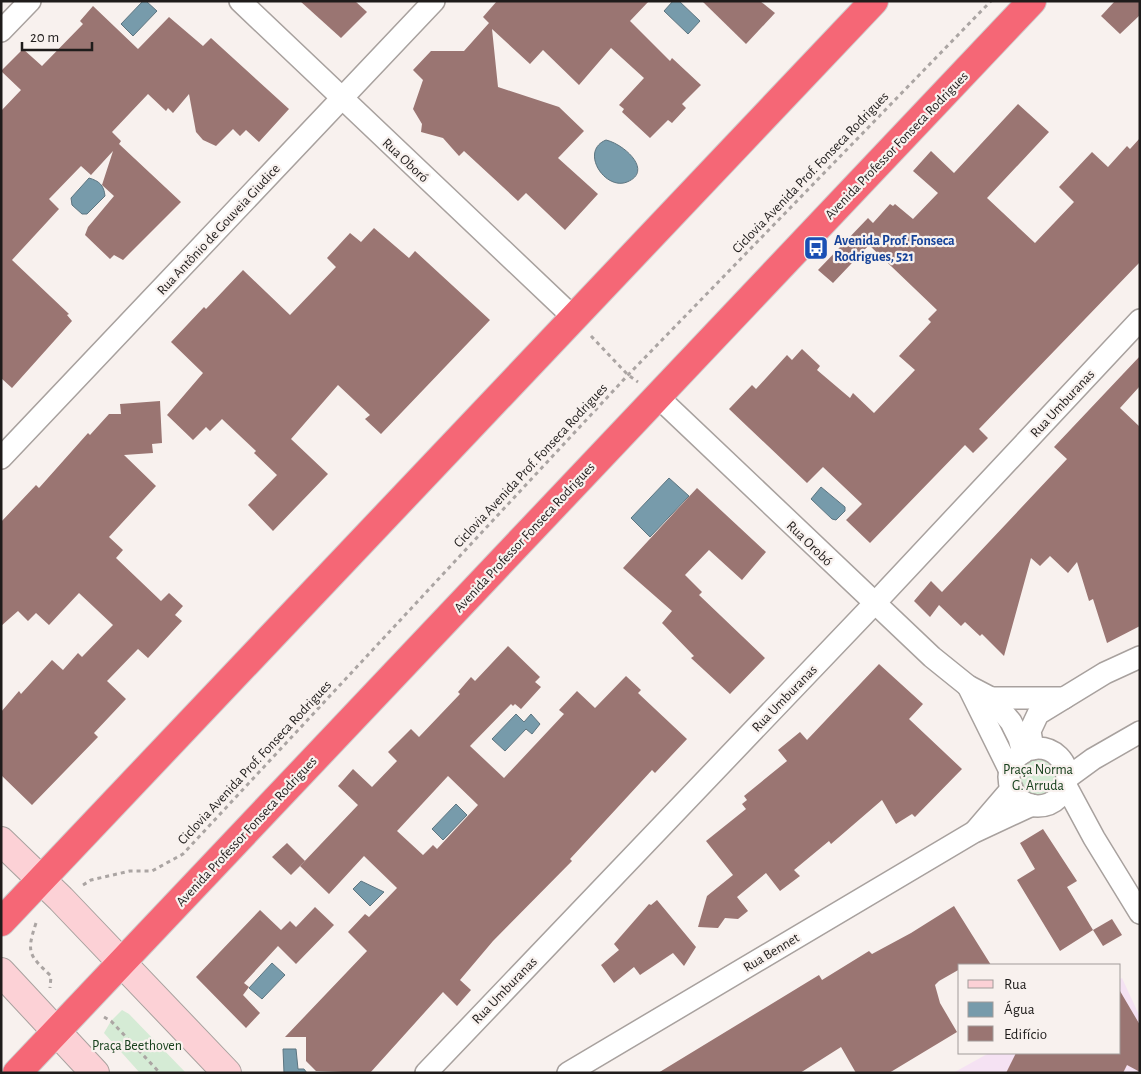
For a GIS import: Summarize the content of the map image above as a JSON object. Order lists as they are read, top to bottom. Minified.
{"streets":{"highway":["Avenida Professor Fonseca Rodrigues"],"street":["Rua Oboró","Rua Antônio de Gouveia Giudice","Rua Umburanas","Rua Orobó","Rua Bennet"],"path":["Ciclovia Avenida Prof. Fonseca Rodrigues"]},"crossings":[["Avenida Professor Fonseca Rodrigues","Rua Orobó"],["Rua Oboró","Rua Antônio de Gouveia Giudice"],["Rua Umburanas","Rua Orobó"],["Rua Orobó","Rua Bennet"]],"parks":["Praça Norma G. Arruda","Praça Beethoven"],"places":{"bus stop":["Avenida Prof. Fonseca Rodrigues, 521"]},"legend":["Rua","Água","Edifício"],"scale_bar":"20 m"}
